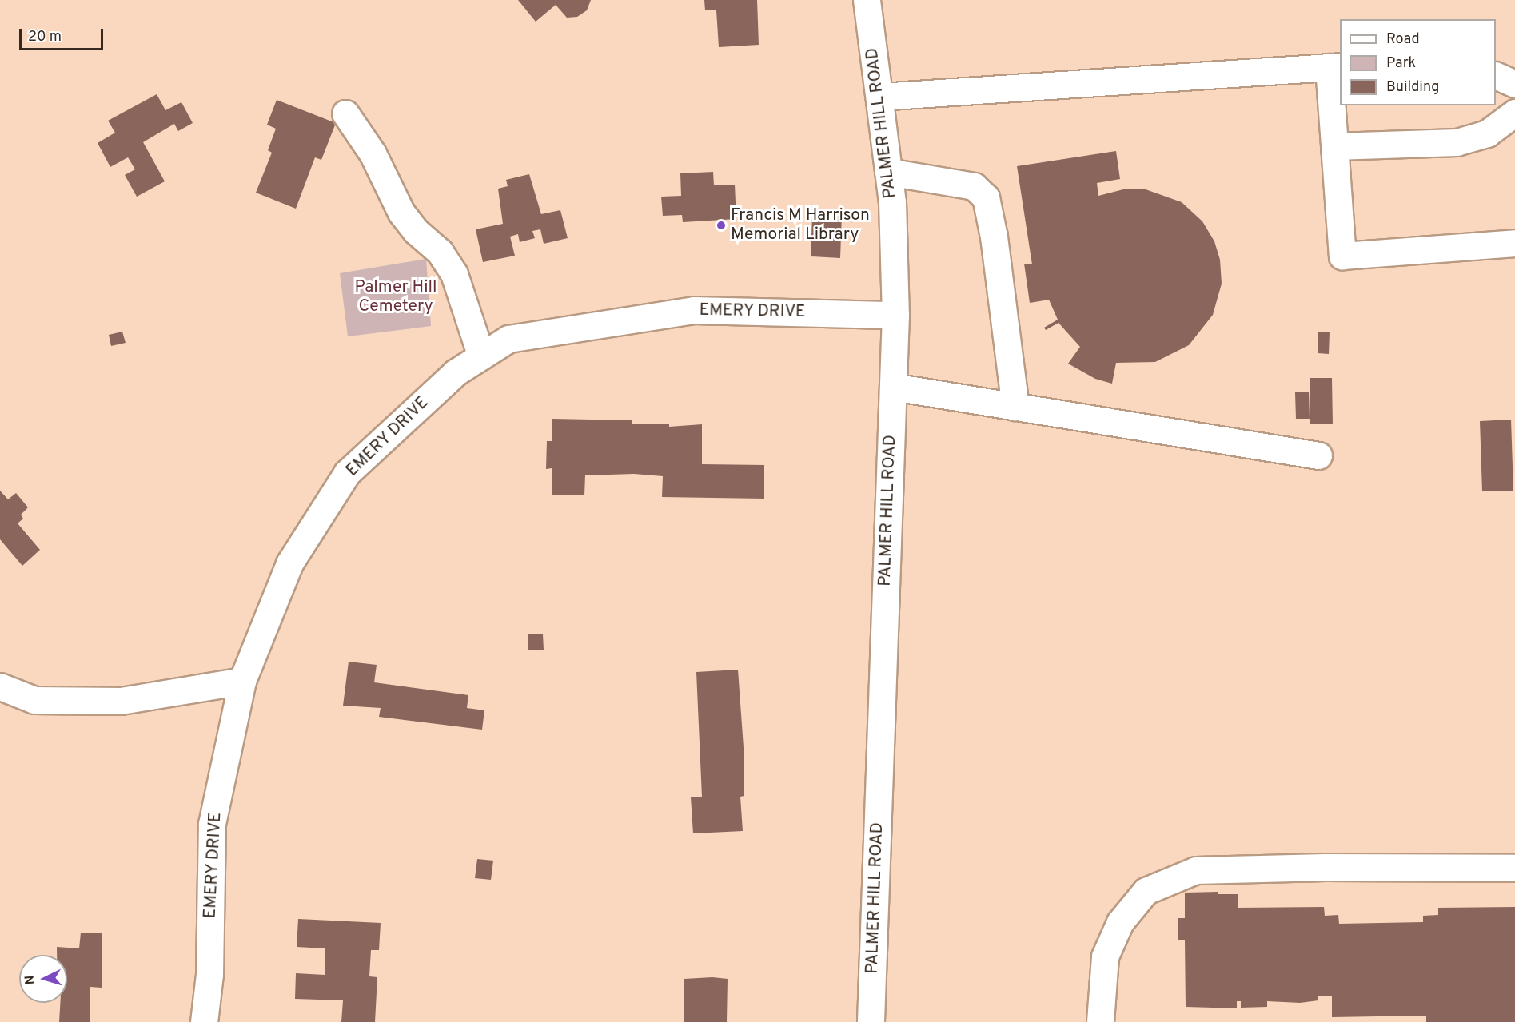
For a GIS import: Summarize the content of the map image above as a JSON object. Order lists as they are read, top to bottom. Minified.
{"streets":{"street":["PALMER HILL ROAD","EMERY DRIVE"]},"crossings":[["PALMER HILL ROAD","EMERY DRIVE"]],"parks":["Palmer Hill Cemetery"],"places":["Francis M Harrison Memorial Library"],"legend":["Road","Park","Building"],"scale_bar":"20 m","north":"left"}
